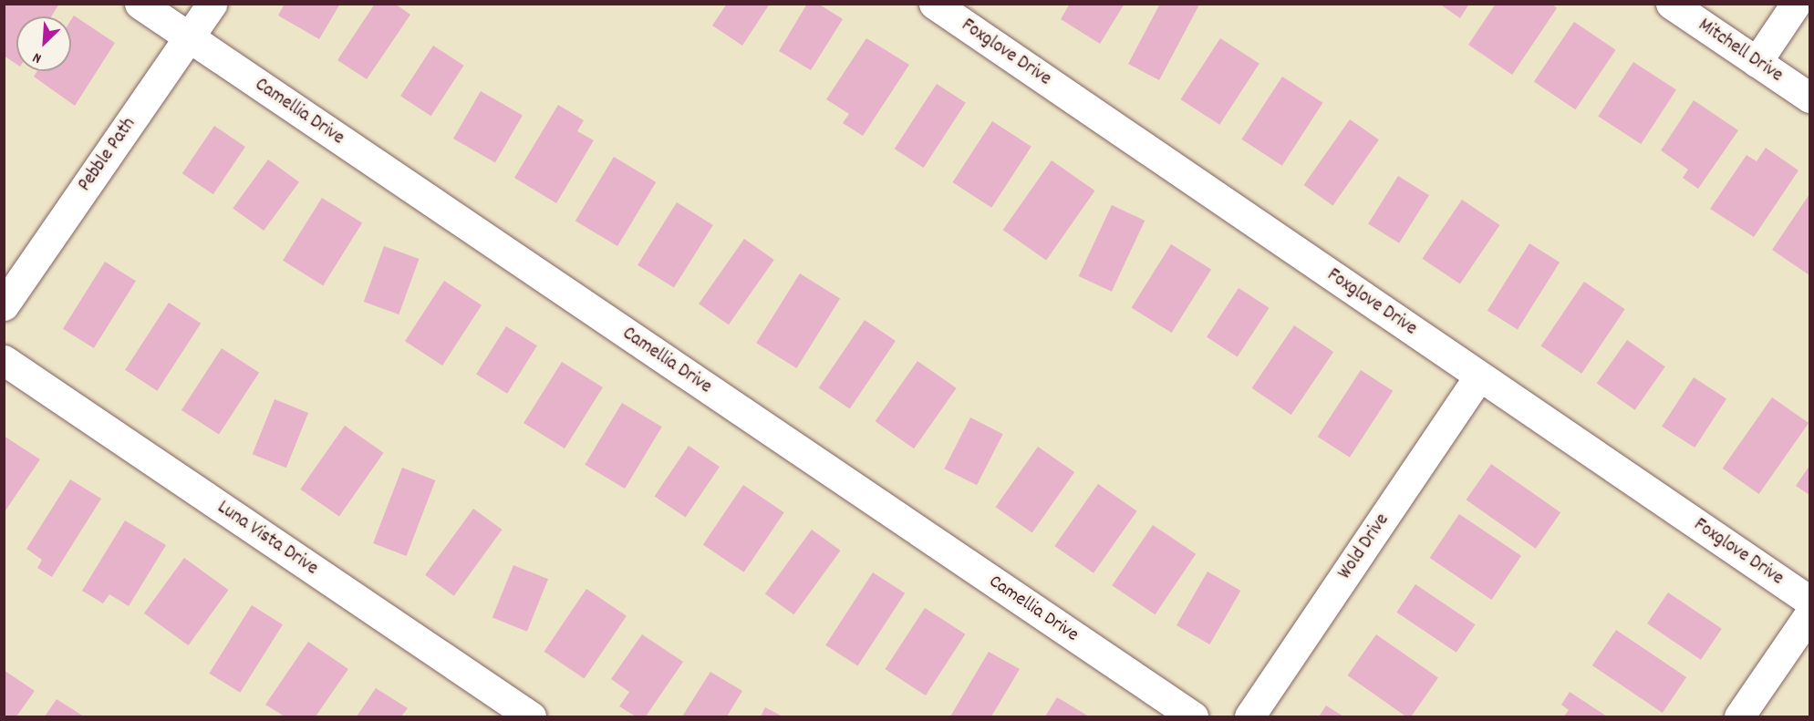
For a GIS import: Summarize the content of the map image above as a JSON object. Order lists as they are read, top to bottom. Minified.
{"streets":{"street":["Mitchell Drive","Foxglove Drive","Camellia Drive","Pebble Path","Luna Vista Drive","Wold Drive"]},"crossings":[["Foxglove Drive","Wold Drive"],["Camellia Drive","Pebble Path"]],"north":"bottom left"}
